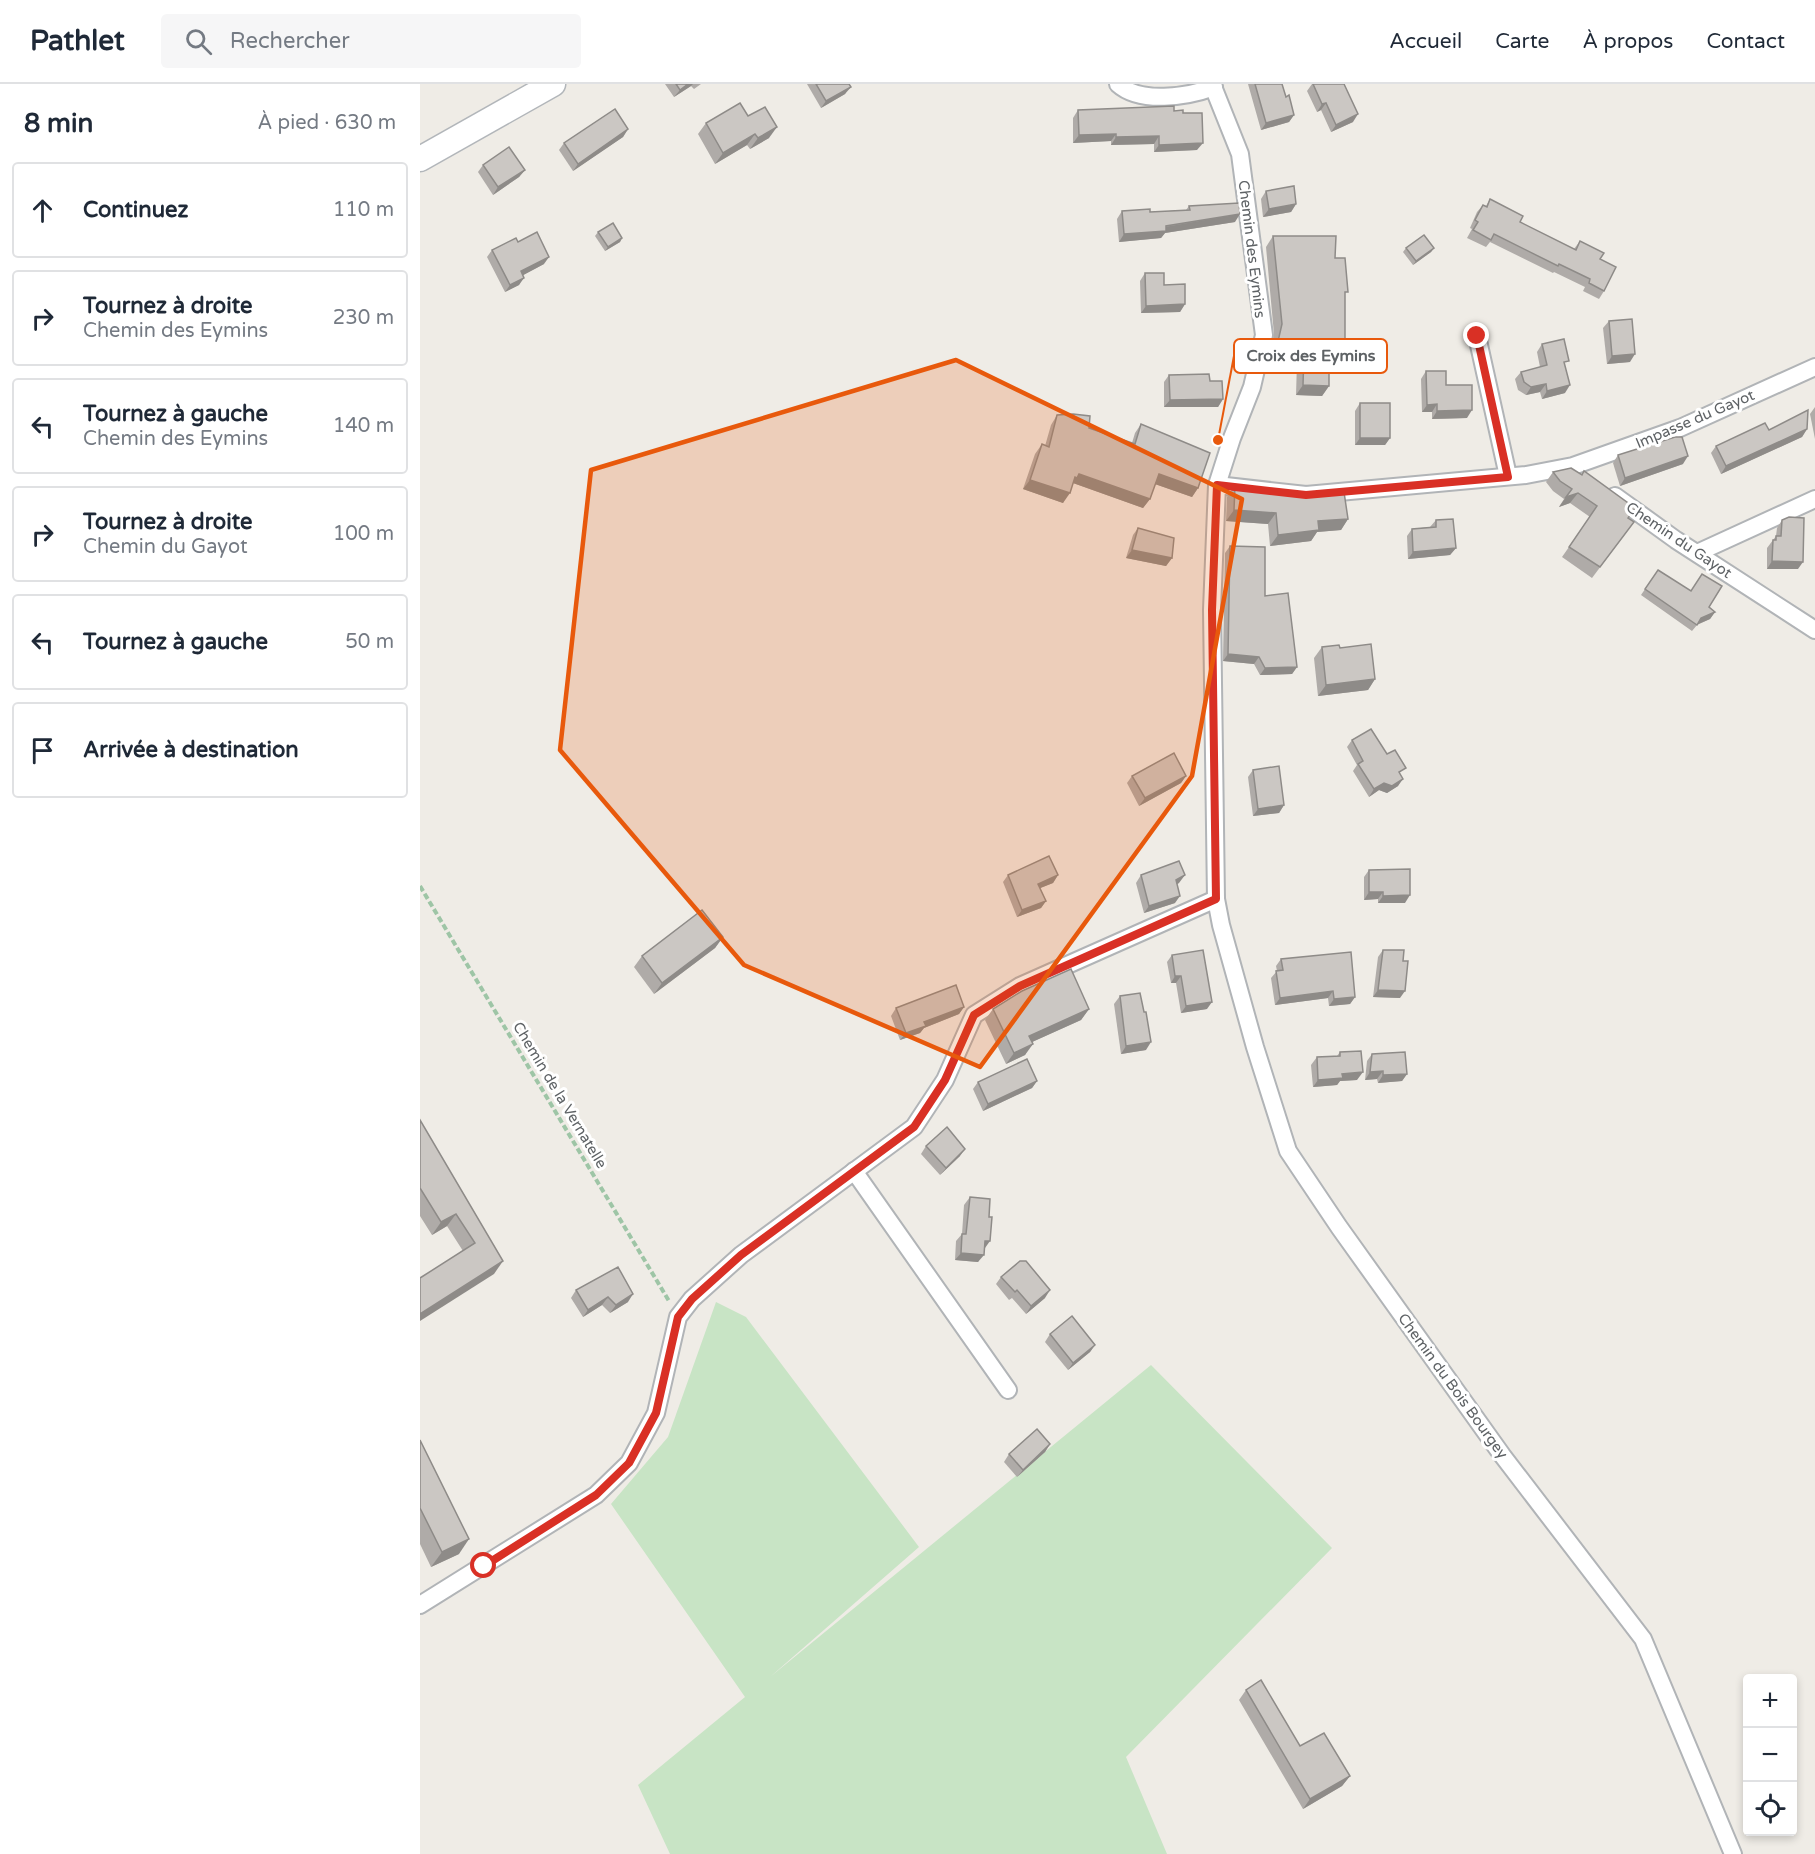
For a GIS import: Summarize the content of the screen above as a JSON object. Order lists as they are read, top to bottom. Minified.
{"streets":{"street":["Chemin des Eymins","Impasse du Gayot","Chemin du Gayot","Chemin du Bois Bourgey"],"path":["Chemin de la Vernatelle"]},"crossings":[["Chemin des Eymins","Chemin du Bois Bourgey"],["Impasse du Gayot","Chemin du Gayot"]],"places":["Croix des Eymins"],"page":{"header":"Pathlet","search":"Rechercher","nav":["Accueil","Carte","À propos","Contact"],"heading":["8 min","À pied · 630 m"],"list":[["Continuez","110 m"],["Tournez à droite","Chemin des Eymins","230 m"],["Tournez à gauche","Chemin des Eymins","140 m"],["Tournez à droite","Chemin du Gayot","100 m"],["Tournez à gauche","50 m"],"Arrivée à destination"],"map_buttons":["+","−"]}}
